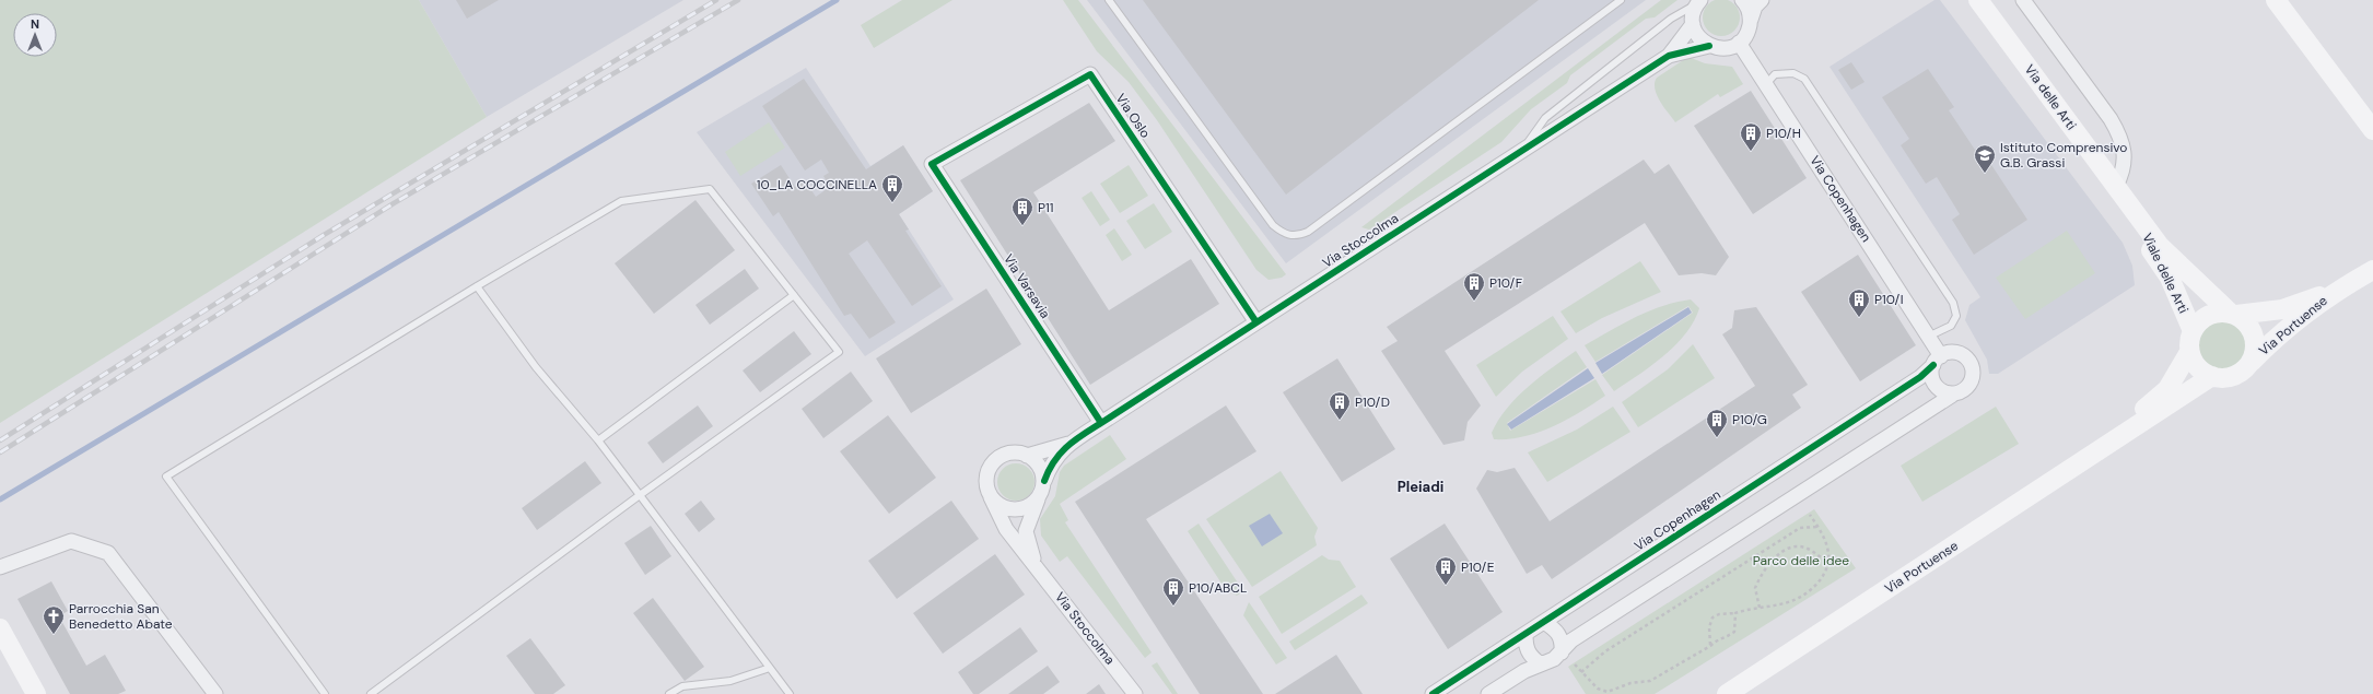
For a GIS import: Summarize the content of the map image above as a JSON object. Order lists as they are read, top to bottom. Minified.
{"streets":{"street":["Via delle Arti","Via Oslo","Via Copenhagen","Via Stoccolma","Viale delle Arti","Via Varsavia","Via Portuense"]},"crossings":[["Via delle Arti","Viale delle Arti"],["Via Oslo","Via Stoccolma"],["Via Oslo","Via Varsavia"],["Via Copenhagen","Via Stoccolma"],["Via Stoccolma","Via Varsavia"],["Viale delle Arti","Via Portuense"]],"districts":["Pleiadi"],"parks":["Parco delle idee"],"places":{"building":["P10/H","10_LA COCCINELLA","P11","P10/F","P10/I","P10/D","P10/G","P10/E","P10/ABCL"],"school or university":["Istituto Comprensivo G.B. Grassi"],"church":["Parrocchia San Benedetto Abate"]},"north":"top"}
